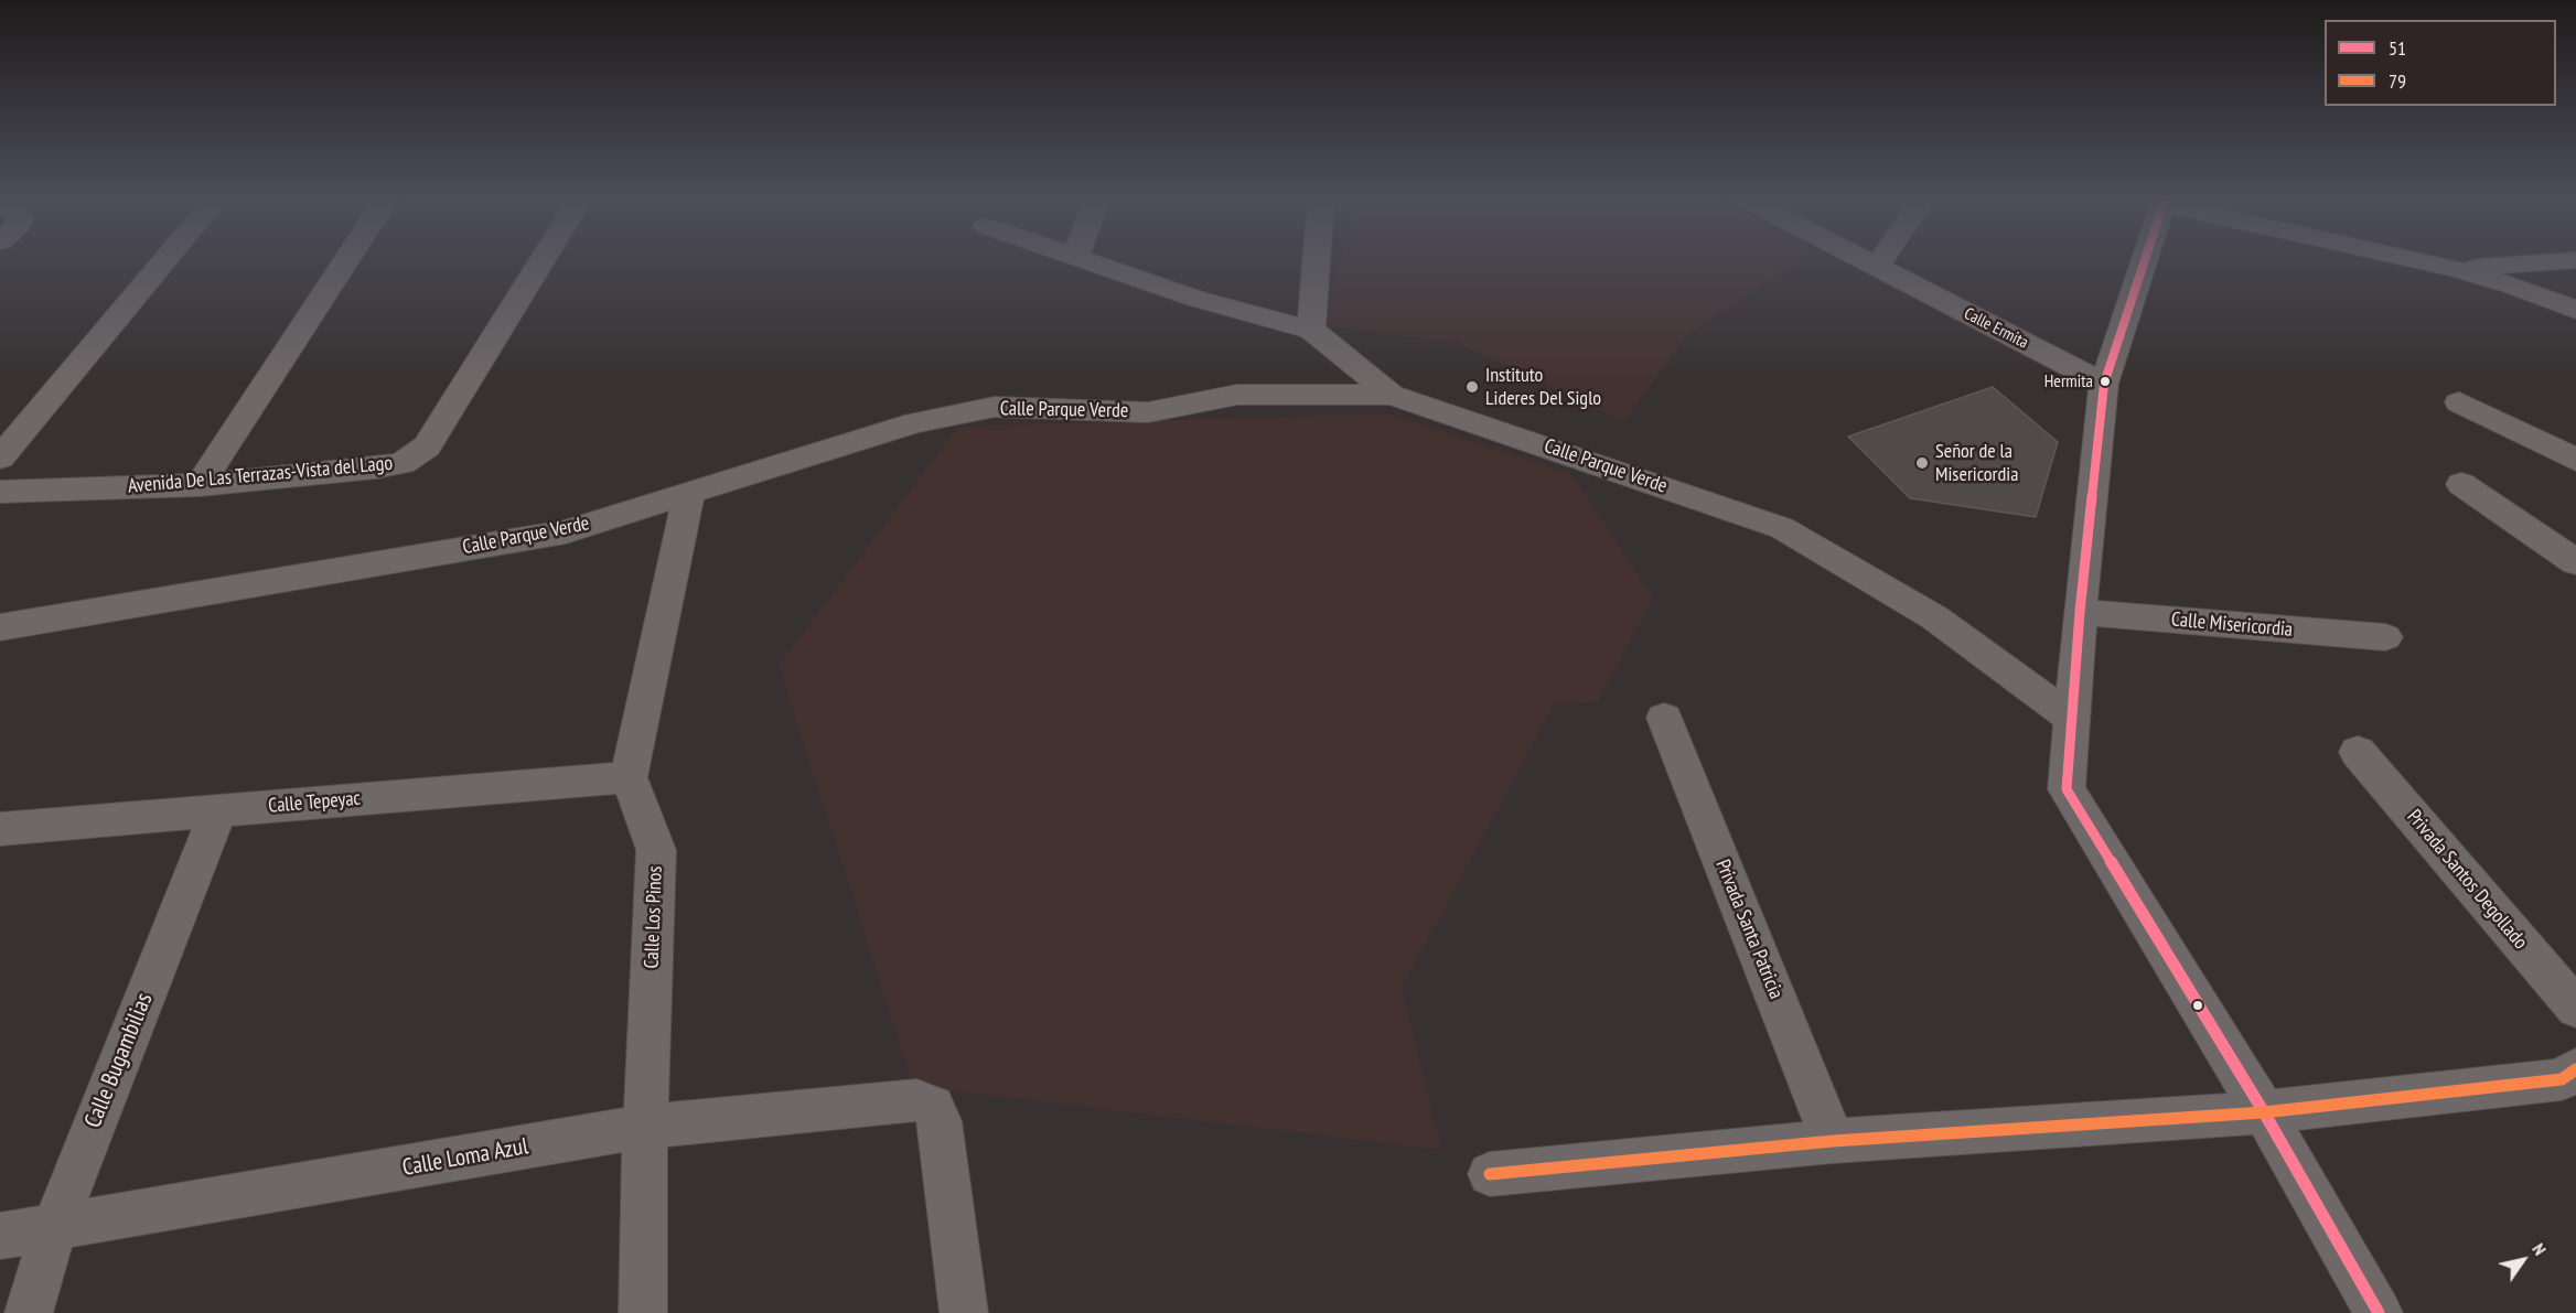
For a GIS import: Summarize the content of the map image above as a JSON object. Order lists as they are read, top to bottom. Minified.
{"streets":{"street":["Calle Ermita","Calle Parque Verde","Avenida De Las Terrazas-Vista del Lago","Calle Misericordia","Calle Tepeyac","Privada Santos Degollado","Calle Los Pinos","Privada Santa Patricia","Calle Bugambilias","Calle Loma Azul"]},"crossings":[["Calle Tepeyac","Calle Los Pinos"],["Calle Tepeyac","Calle Bugambilias"],["Calle Los Pinos","Calle Loma Azul"],["Calle Bugambilias","Calle Loma Azul"]],"places":["Hermita","Instituto Lideres Del Siglo","Señor de la Misericordia"],"lines":["transit line 51","transit line 79"],"legend":["51","79"],"north":"top right"}
